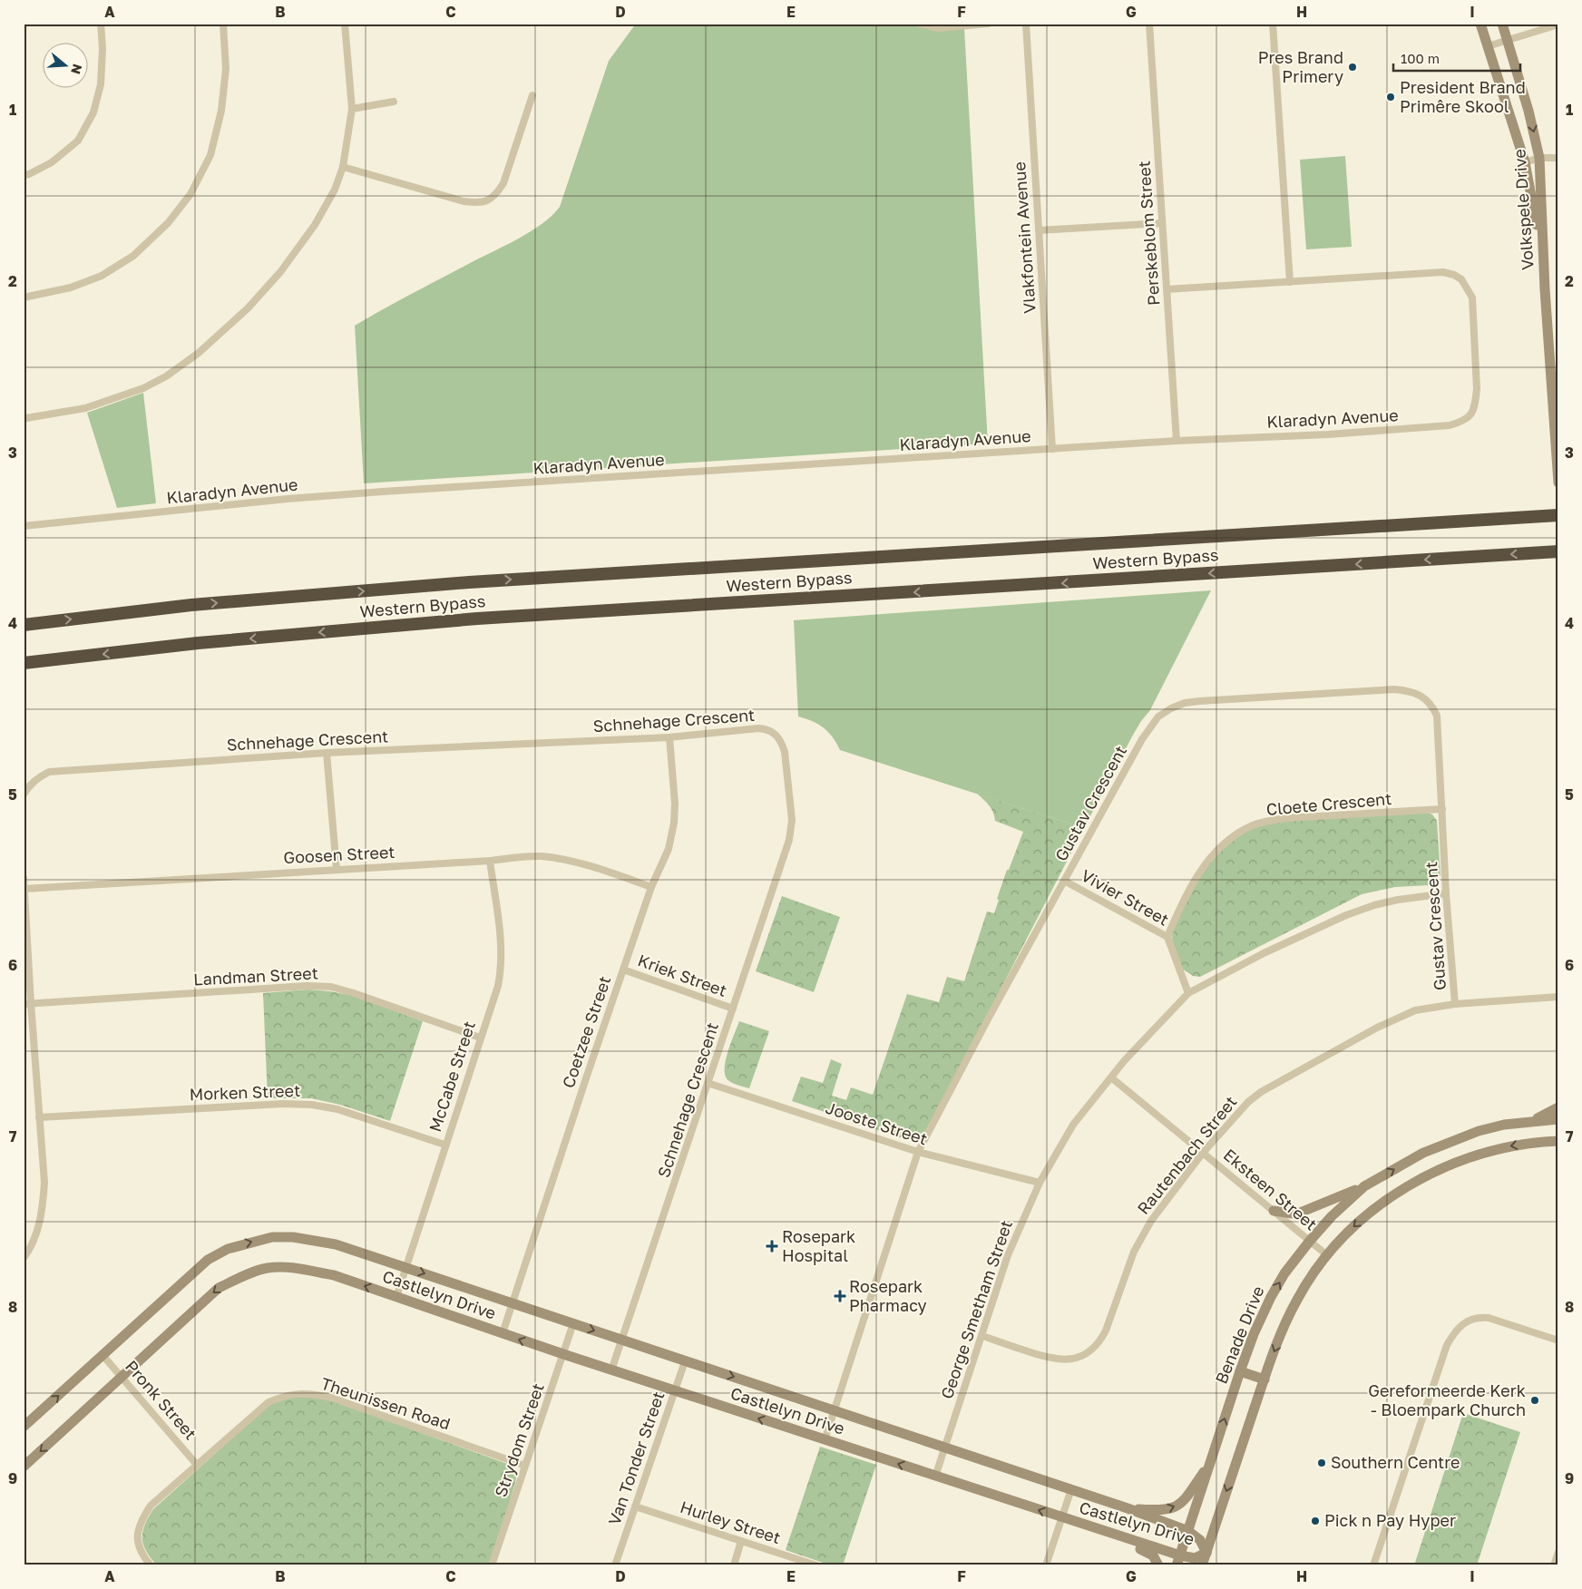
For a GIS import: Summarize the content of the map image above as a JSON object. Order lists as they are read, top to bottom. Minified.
{"streets":{"highway":["Western Bypass"],"street":["Volkspele Drive","Perskeblom Street","Vlakfontein Avenue","Klaradyn Avenue","Schnehage Crescent","Gustav Crescent","Cloete Crescent","Goosen Street","Vivier Street","Kriek Street","Landman Street","Coetzee Street","McCabe Street","Morken Street","Jooste Street","Rautenbach Street","Eksteen Street","Castlelyn Drive","George Smetham Street","Benade Drive","Pronk Street","Theunissen Road","Strydom Street","Van Tonder Street","Hurley Street"]},"crossings":[["Perskeblom Street","Klaradyn Avenue"],["Vlakfontein Avenue","Klaradyn Avenue"],["Schnehage Crescent","Kriek Street"],["Schnehage Crescent","Coetzee Street"],["Schnehage Crescent","Jooste Street"],["Schnehage Crescent","Castlelyn Drive"],["Gustav Crescent","Cloete Crescent"],["Gustav Crescent","Vivier Street"],["Gustav Crescent","Jooste Street"],["Gustav Crescent","Rautenbach Street"],["Gustav Crescent","Castlelyn Drive"],["Gustav Crescent","George Smetham Street"],["Cloete Crescent","Vivier Street"],["Goosen Street","Coetzee Street"],["Goosen Street","McCabe Street"],["Vivier Street","George Smetham Street"],["Kriek Street","Coetzee Street"],["Landman Street","McCabe Street"],["Coetzee Street","Castlelyn Drive"],["McCabe Street","Morken Street"],["McCabe Street","Castlelyn Drive"],["Jooste Street","George Smetham Street"],["Rautenbach Street","Eksteen Street"],["Rautenbach Street","George Smetham Street"],["Eksteen Street","George Smetham Street"],["Eksteen Street","Benade Drive"],["Castlelyn Drive","George Smetham Street"],["Castlelyn Drive","Benade Drive"],["Castlelyn Drive","Pronk Street"],["Castlelyn Drive","Strydom Street"],["Castlelyn Drive","Van Tonder Street"],["Pronk Street","Theunissen Road"],["Theunissen Road","Strydom Street"],["Van Tonder Street","Hurley Street"]],"places":{"other":["Pres Brand Primery","President Brand Primêre Skool","Gereformeerde Kerk - Bloempark Church","Southern Centre","Pick n Pay Hyper"],"health":["Rosepark Hospital","Rosepark Pharmacy"]},"scale_bar":"100 m","north":"right","grid":{"columns":["A","B","C","D","E","F","G","H","I"],"rows":["1","2","3","4","5","6","7","8","9"]}}
